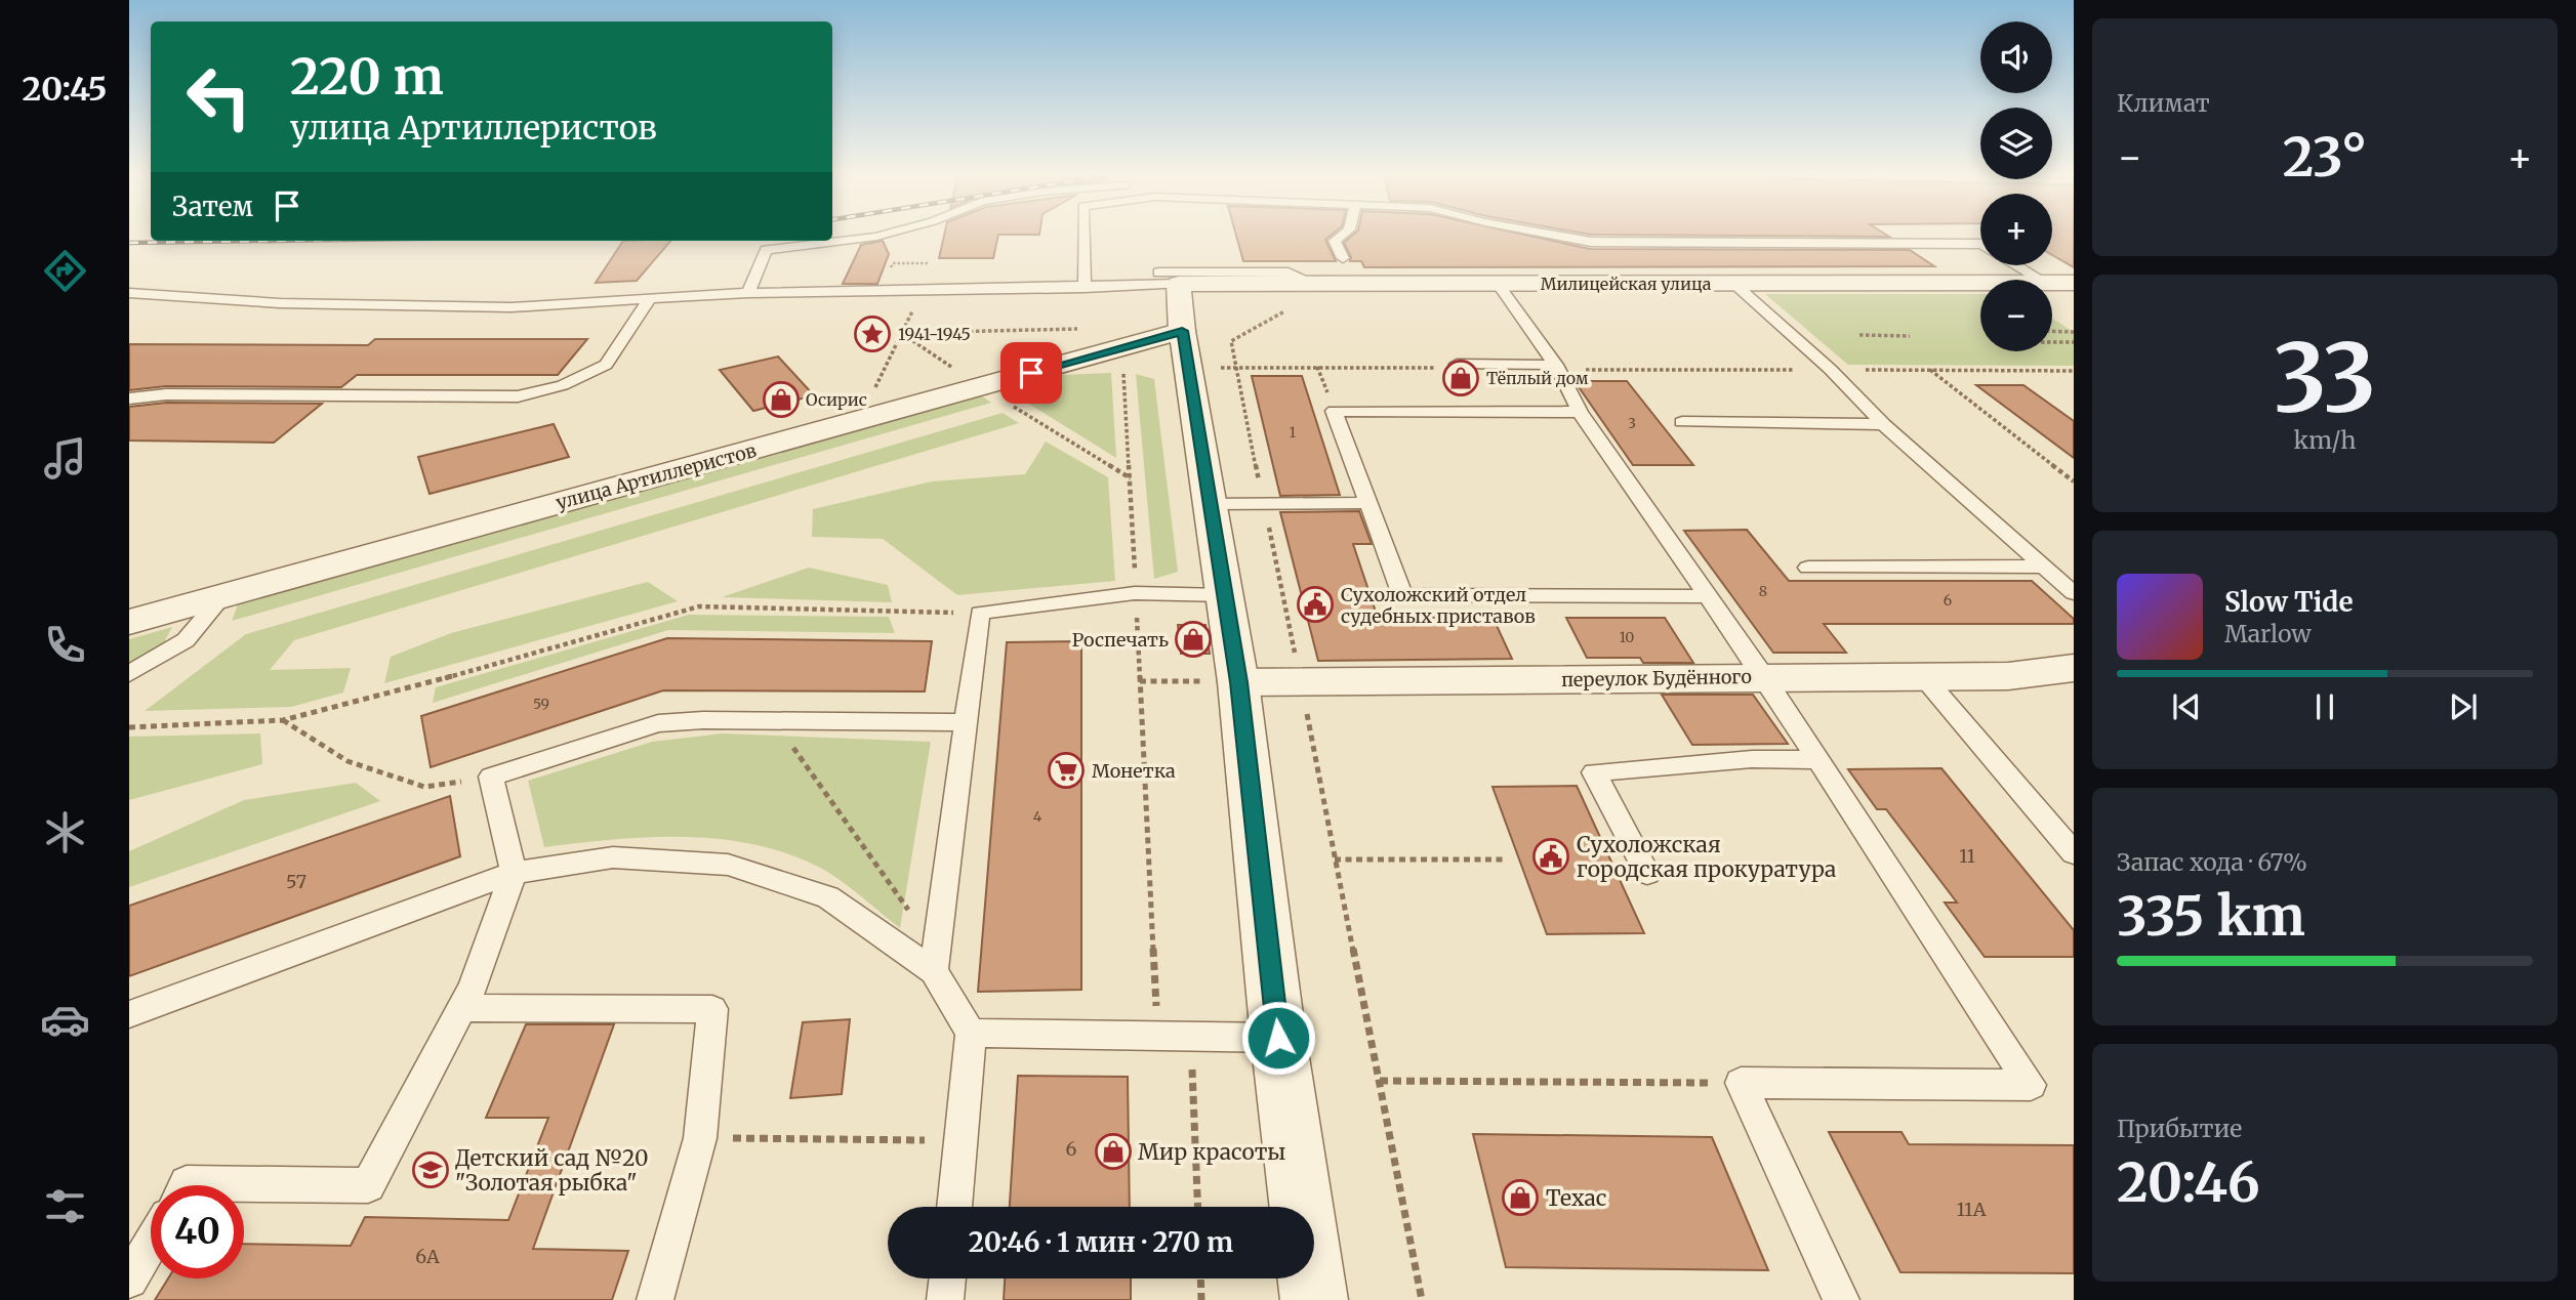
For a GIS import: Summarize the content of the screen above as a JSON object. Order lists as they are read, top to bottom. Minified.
{"streets":{"street":["Милицейская улица","улица Артиллеристов","переулок Будённого"]},"places":{"place":["1941-1945"],"shop":["Тёплый дом","Осирис","Роспечать","Мир красоты","Техас"],"public building":["Сухоложский отдел судебных приставов","Сухоложская городская прокуратура"],"supermarket":["Монетка"],"school or university":["Детский сад №20 \"Золотая рыбка\""]},"house_numbers":["3","1","8","6","10","59","4","11","57","6","11А","6А"],"page":{"tabs":"20:45","tile":["Климат",["33","km/h"],["Запас хода · 67%","335 km"],["Прибытие","20:46"]],"map_buttons":["+","−"],"turn":["220 m","улица Артиллеристов"],"heat":["−","23°","+"],"then":"Затем","song":["Slow Tide","Marlow"],"limit":"40","trip":"20:46 · 1 мин · 270 m"}}
